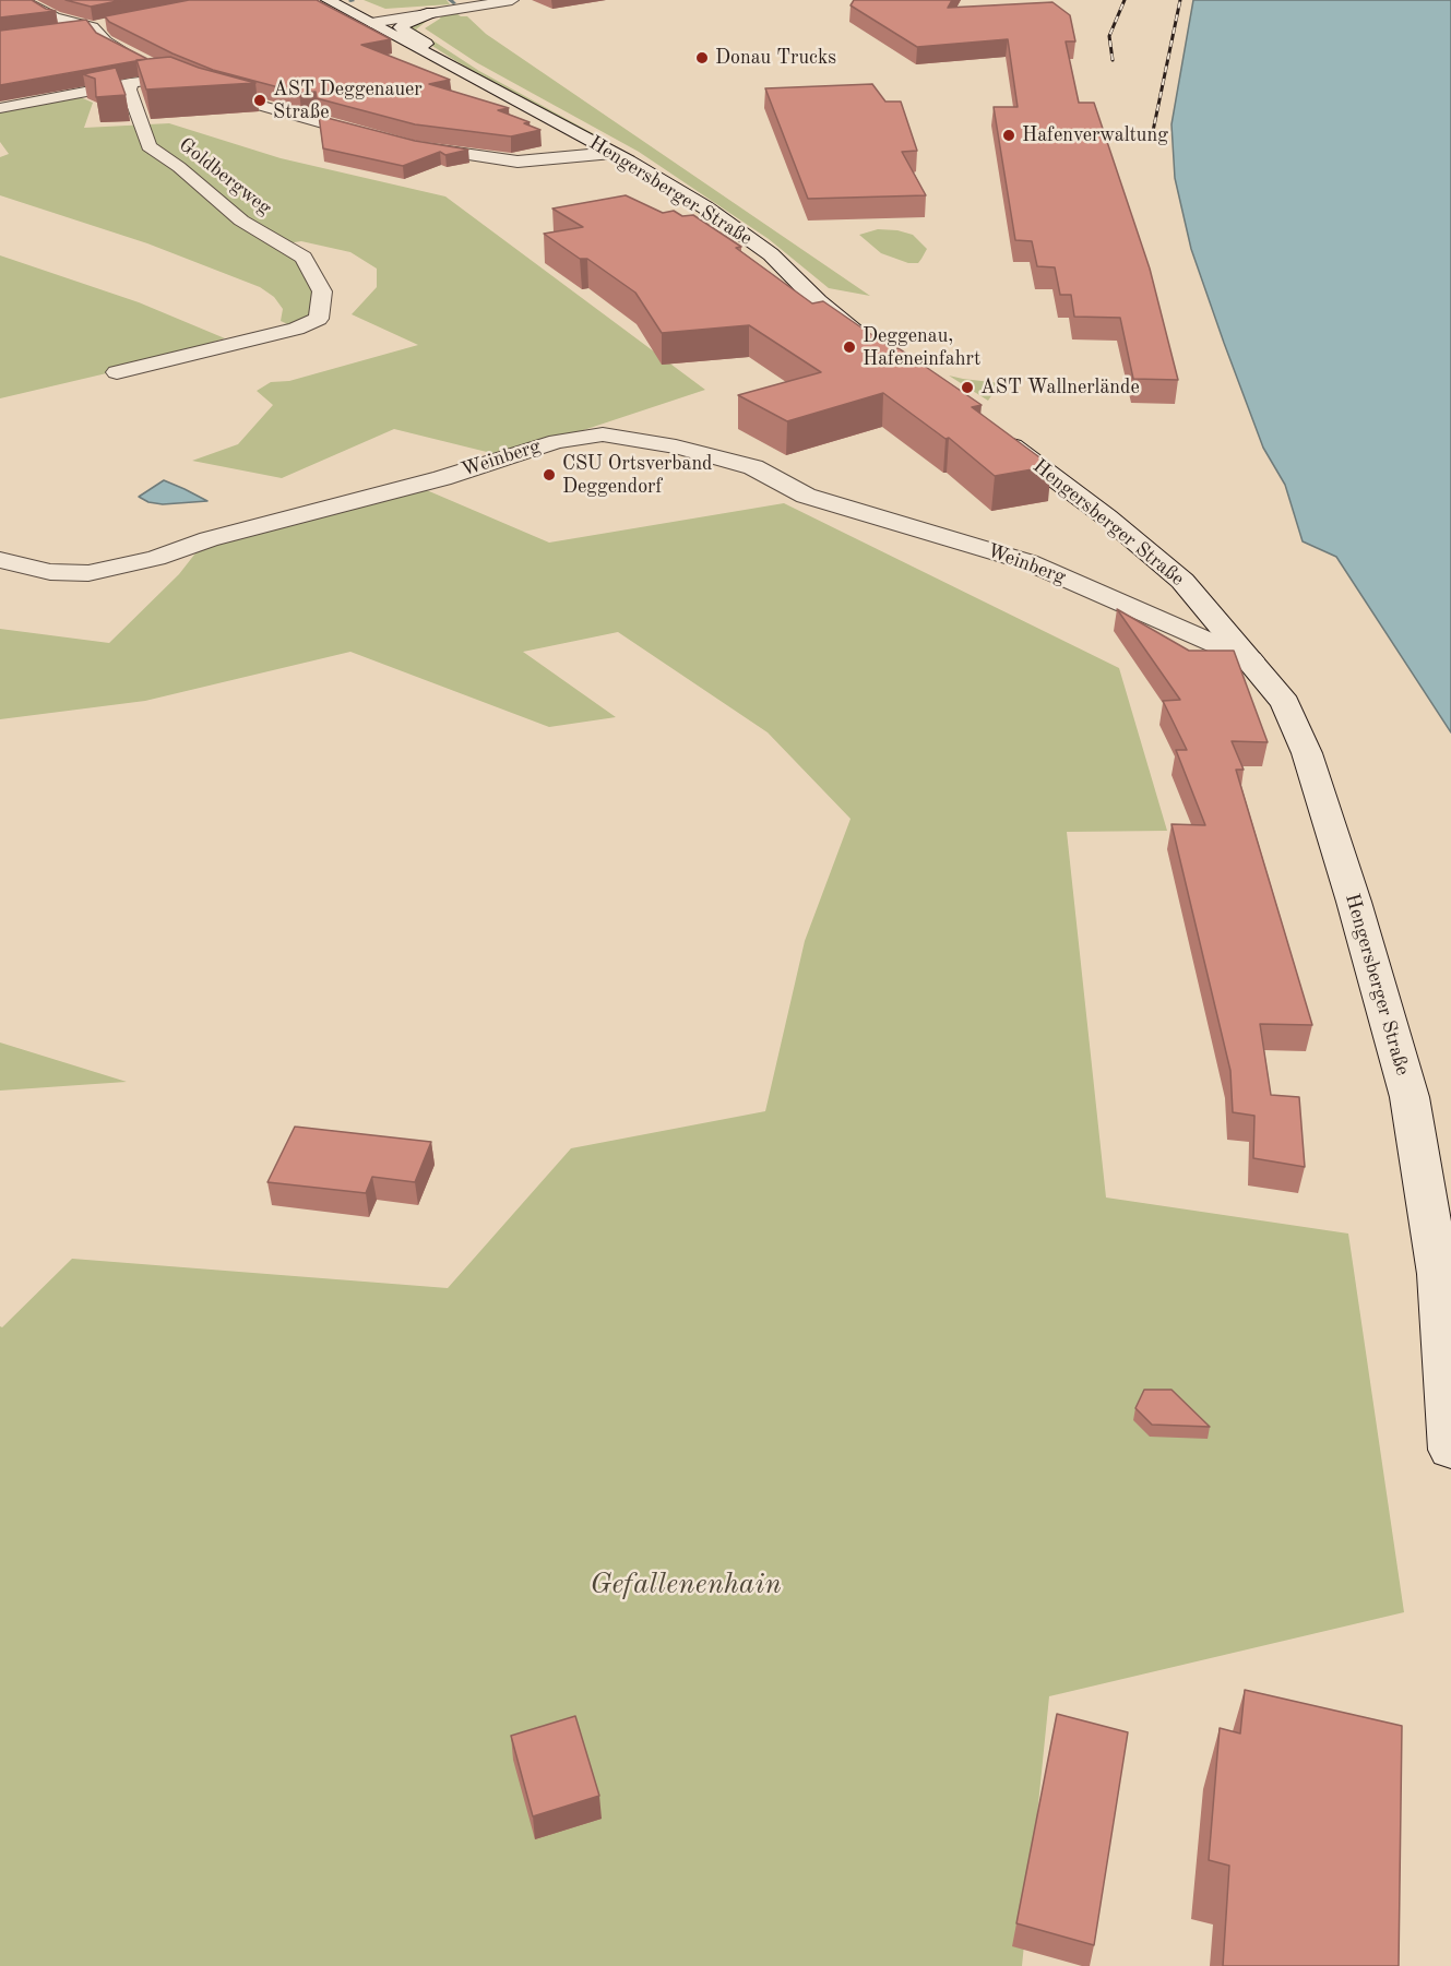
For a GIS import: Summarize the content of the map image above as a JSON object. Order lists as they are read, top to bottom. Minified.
{"streets":{"main road":["Hengersberger Straße"],"street":["Goldbergweg","Weinberg"]},"crossings":[["Hengersberger Straße","Weinberg"]],"parks":["Gefallenenhain"],"places":["Donau Trucks","AST Deggenauer Straße","Hafenverwaltung","Deggenau, Hafeneinfahrt","AST Wallnerlände","CSU Ortsverband Deggendorf"]}
